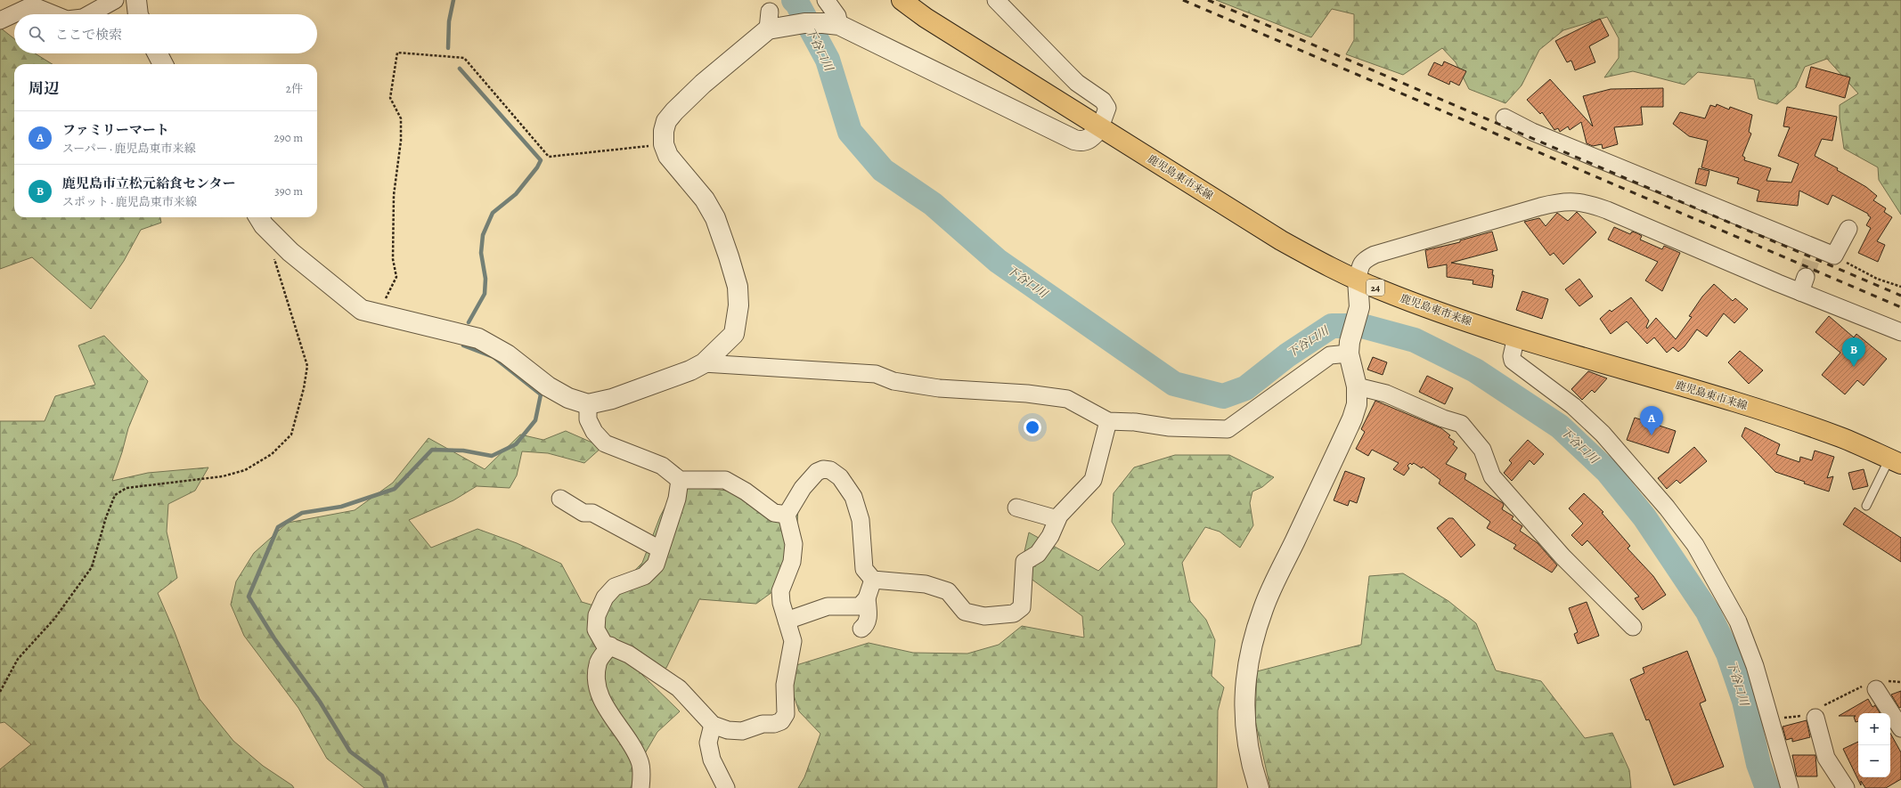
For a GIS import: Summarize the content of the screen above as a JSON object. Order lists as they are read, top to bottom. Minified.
{"streets":{"main road":["鹿児島東市来線","24"]},"water":["下谷口川"],"page":{"search":"ここで検索","heading":["周辺","2件"],"list":[{"mark":"A","name":"ファミリーマート","note":"スーパー · 鹿児島東市来線","value":"290 m"},{"mark":"B","name":"鹿児島市立松元給食センター","note":"スポット · 鹿児島東市来線","value":"390 m"}],"pins":["B","A"],"map_buttons":["+","−"]}}
